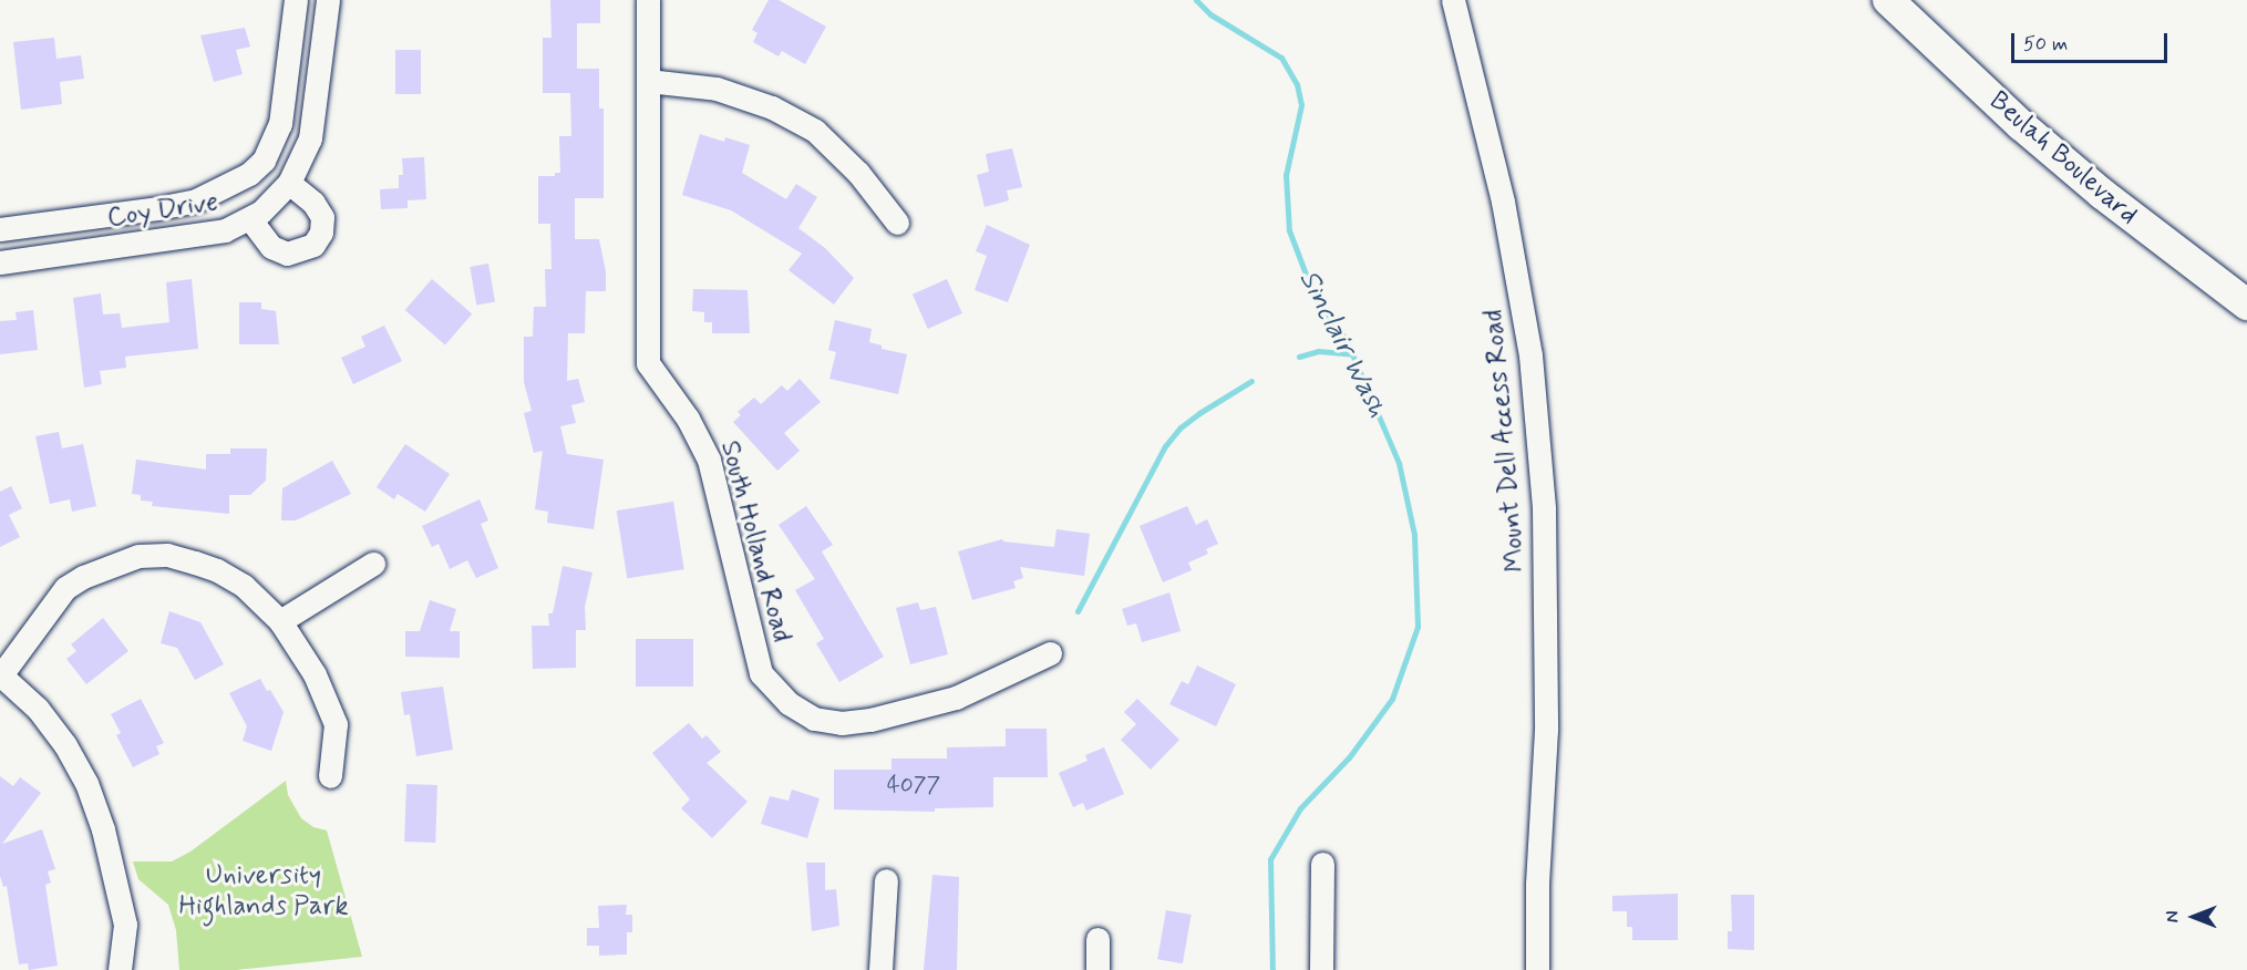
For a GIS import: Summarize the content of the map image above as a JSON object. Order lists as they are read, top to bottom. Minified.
{"streets":{"main road":["Beulah Boulevard"],"street":["Coy Drive","Mount Dell Access Road","South Holland Road"]},"water":["Sinclair Wash"],"parks":["University Highlands Park"],"house_numbers":["4077"],"scale_bar":"50 m","north":"left"}
